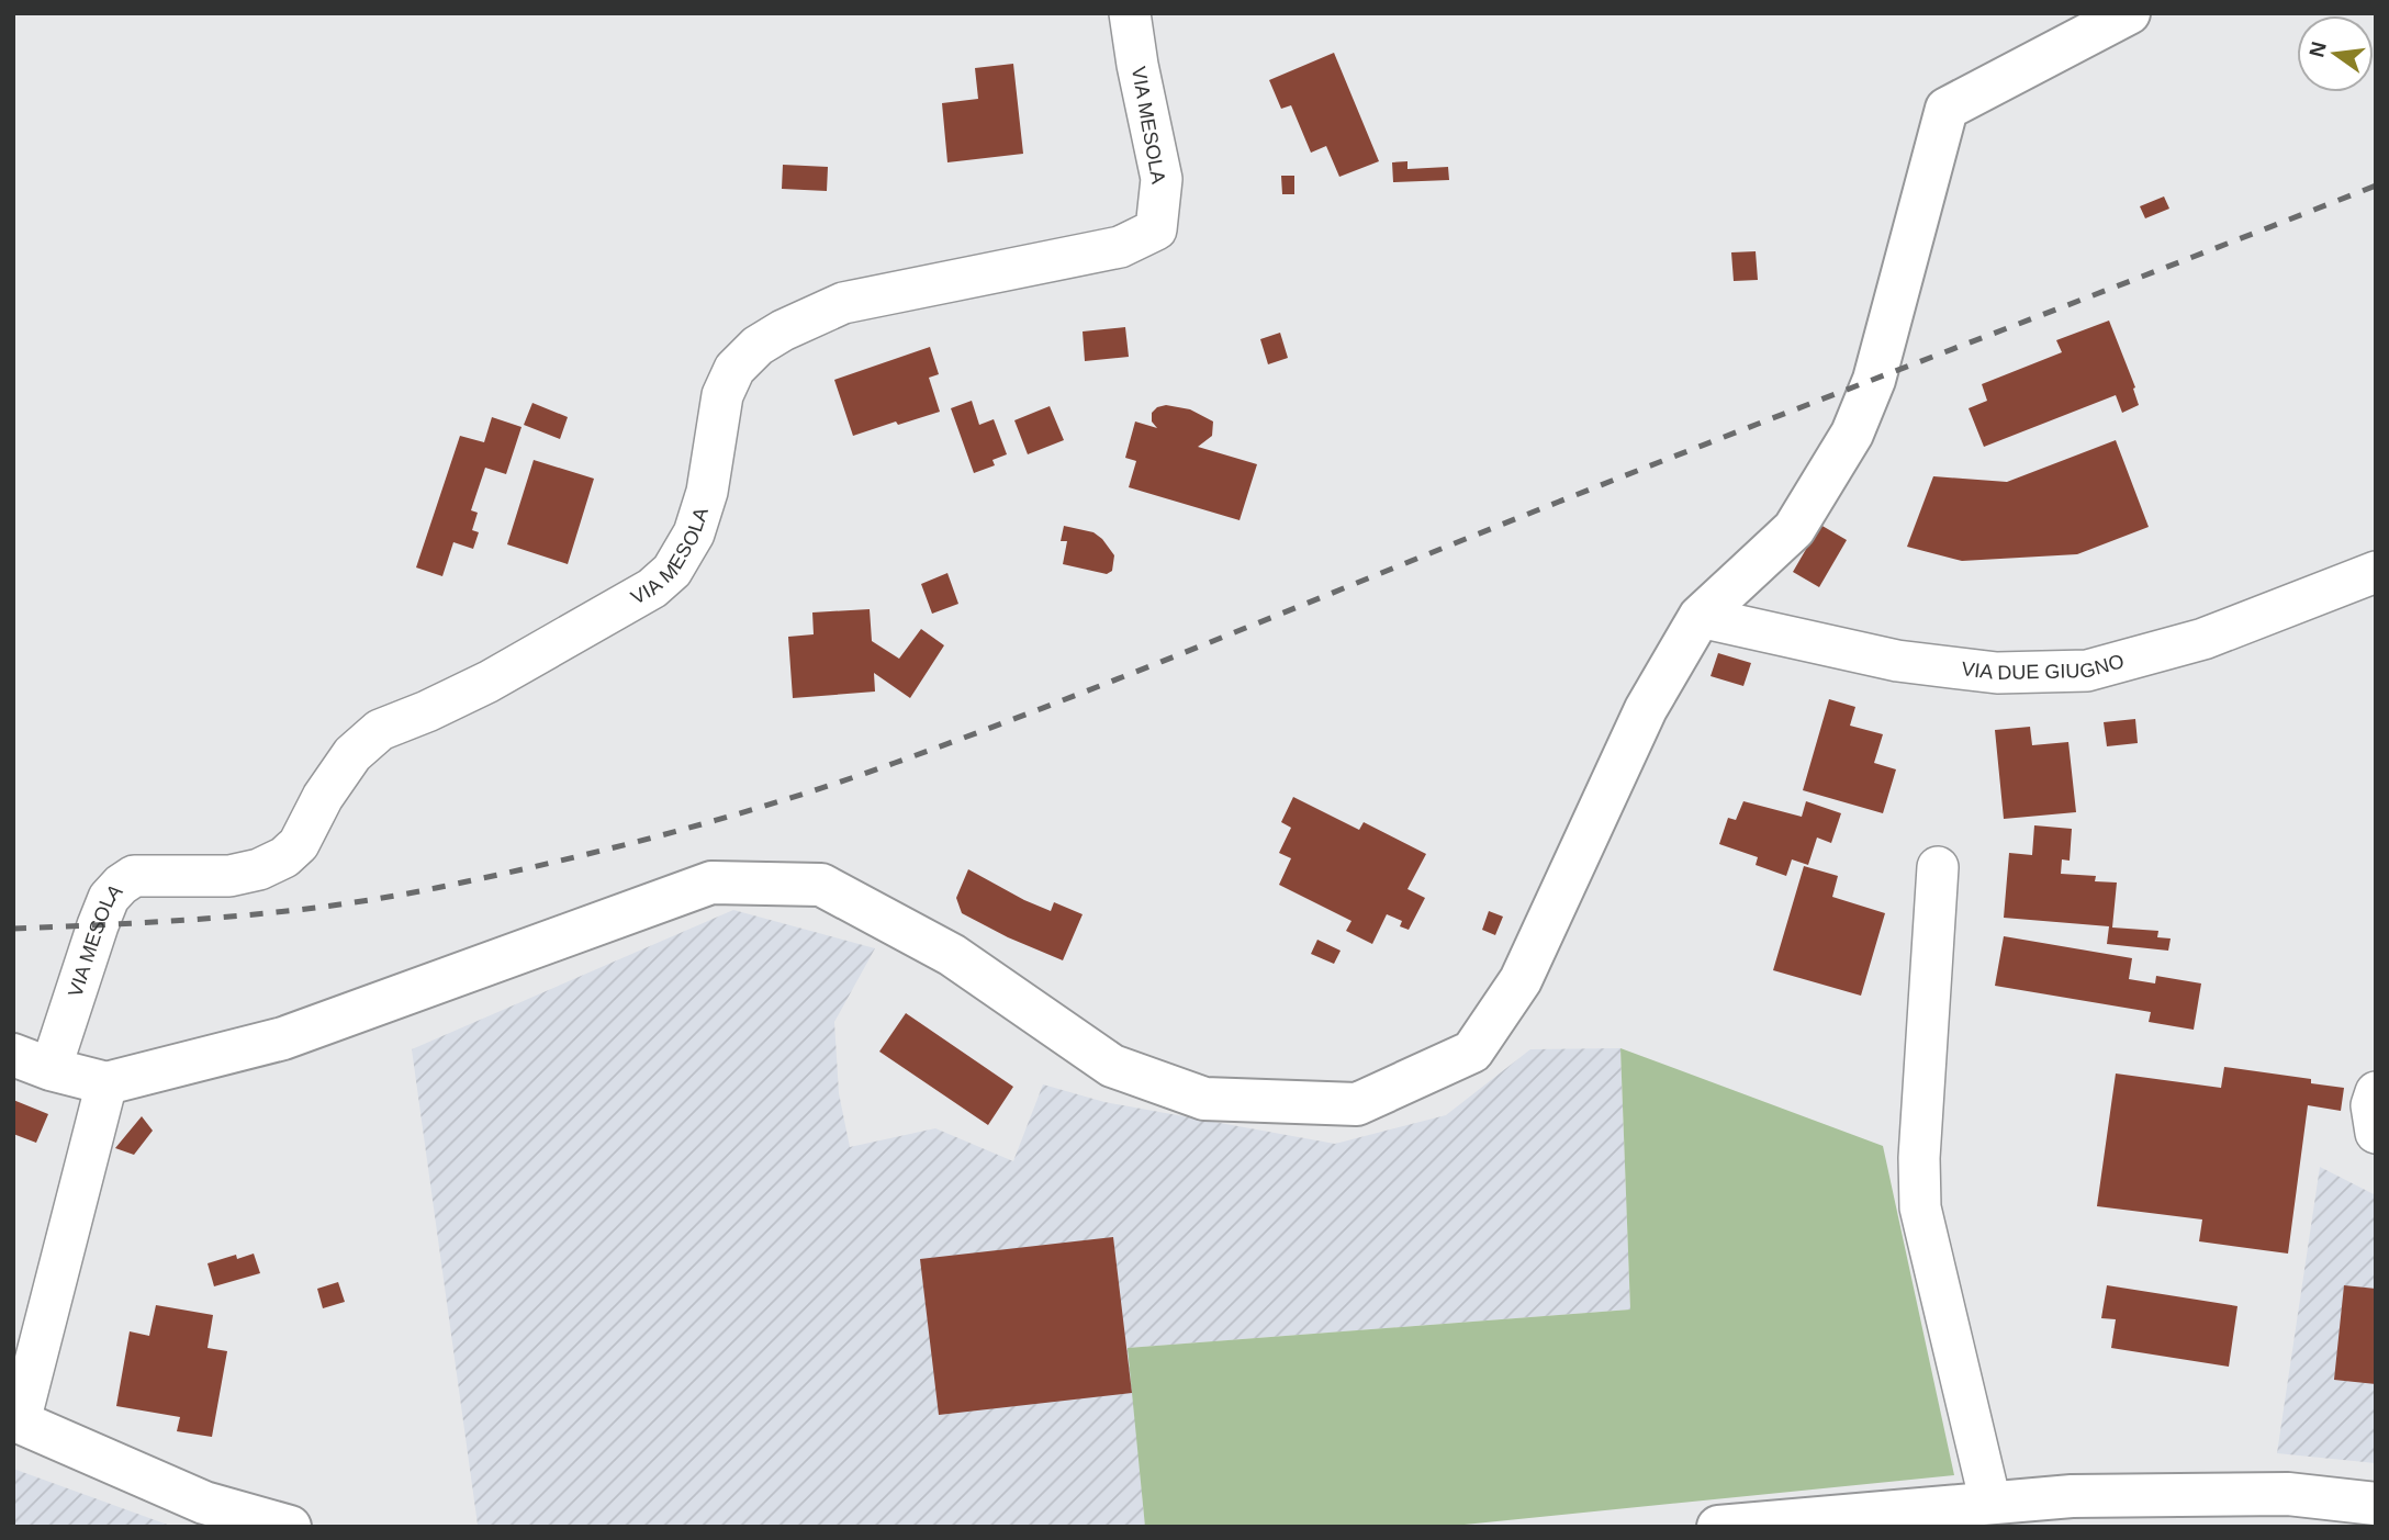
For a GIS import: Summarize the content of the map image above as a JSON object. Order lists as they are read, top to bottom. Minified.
{"streets":{"street":["VIA MESOLA","VIA DUE GIUGNO"]},"north":"left"}
